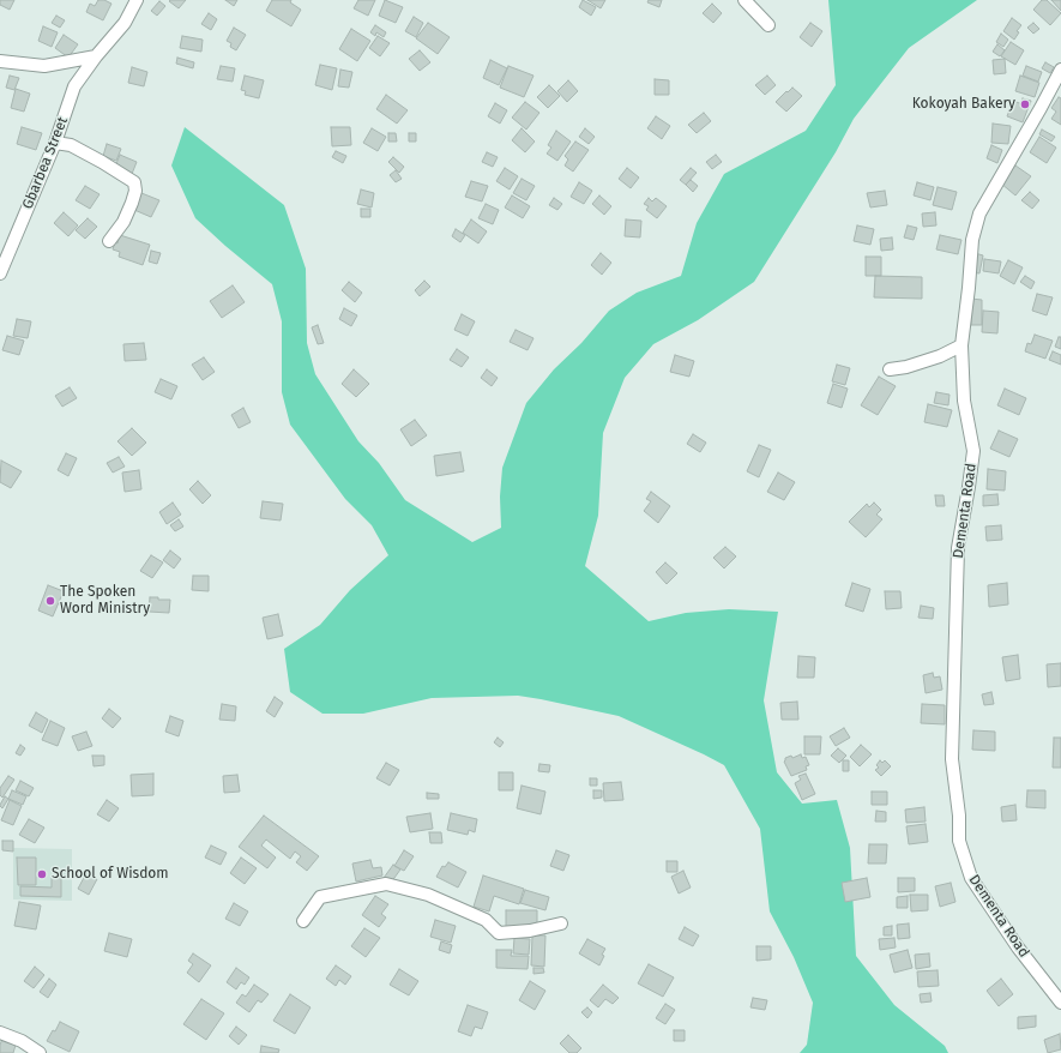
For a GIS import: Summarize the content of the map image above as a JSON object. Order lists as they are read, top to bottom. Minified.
{"streets":{"street":["Gbarbea Street","Dementa Road"]},"places":["Kokoyah Bakery","The Spoken Word Ministry","School of Wisdom"]}
